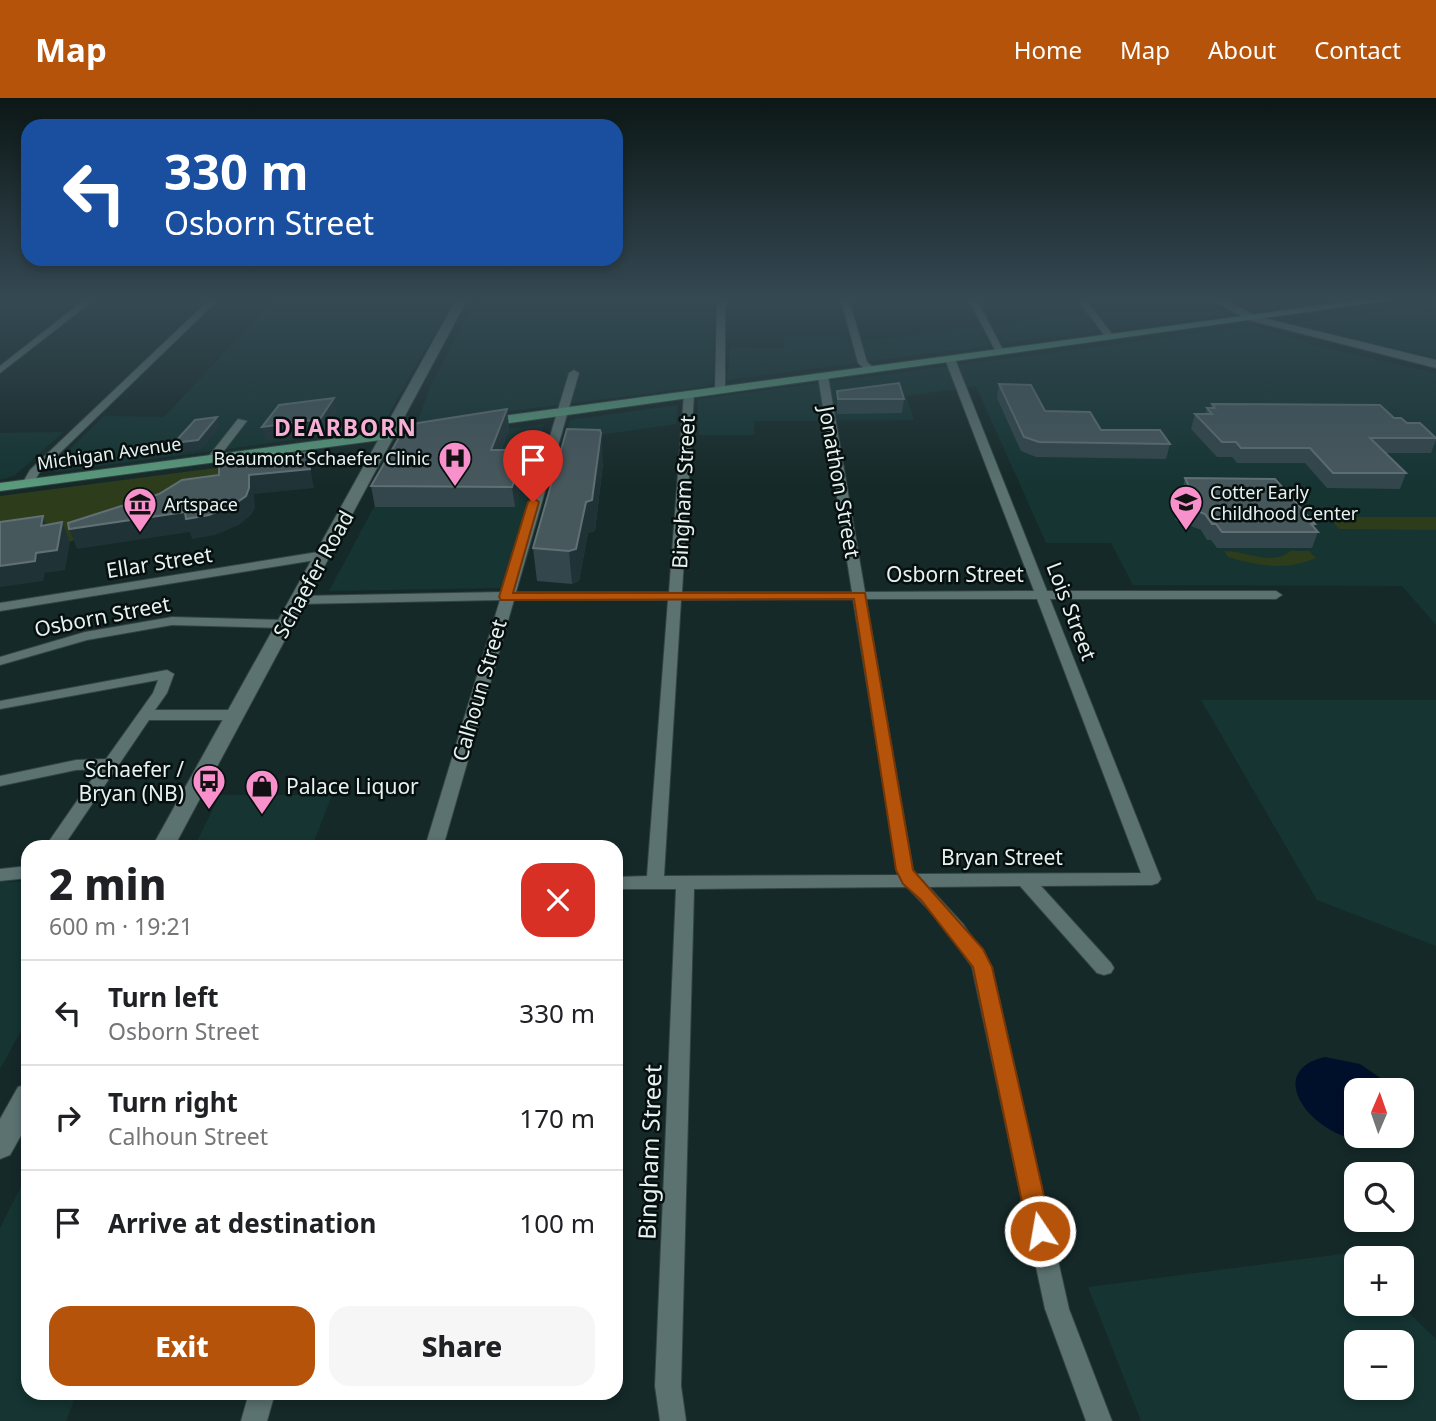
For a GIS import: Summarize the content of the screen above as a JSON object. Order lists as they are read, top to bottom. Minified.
{"streets":{"main road":["Michigan Avenue","Schaefer Road"],"street":["Jonathon Street","Bingham Street","Ellar Street","Osborn Street","Lois Street","Calhoun Street","Bryan Street"]},"crossings":[["Michigan Avenue","Schaefer Road"],["Jonathon Street","Osborn Street"],["Jonathon Street","Bryan Street"],["Bingham Street","Osborn Street"],["Bingham Street","Bryan Street"],["Ellar Street","Schaefer Road"],["Schaefer Road","Osborn Street"],["Osborn Street","Lois Street"],["Osborn Street","Calhoun Street"],["Lois Street","Bryan Street"]],"districts":["DEARBORN"],"places":{"hospital":["Beaumont Schaefer Clinic"],"school or university":["Cotter Early Childhood Center"],"museum":["Artspace"],"bus stop":["Schaefer / Bryan (NB)"],"shop":["Palace Liquor"]},"north":"top","page":{"header":"Map","nav":["Home","Map","About","Contact"],"turn":["330 m","Osborn Street"],"heading":["2 min","600 m · 19:21"],"list":[{"name":"Turn left","note":"Osborn Street","value":"330 m"},{"name":"Turn right","note":"Calhoun Street","value":"170 m"},{"name":"Arrive at destination","value":"100 m"}],"map_buttons":["+","−"],"buttons":["Exit","Share"]}}
